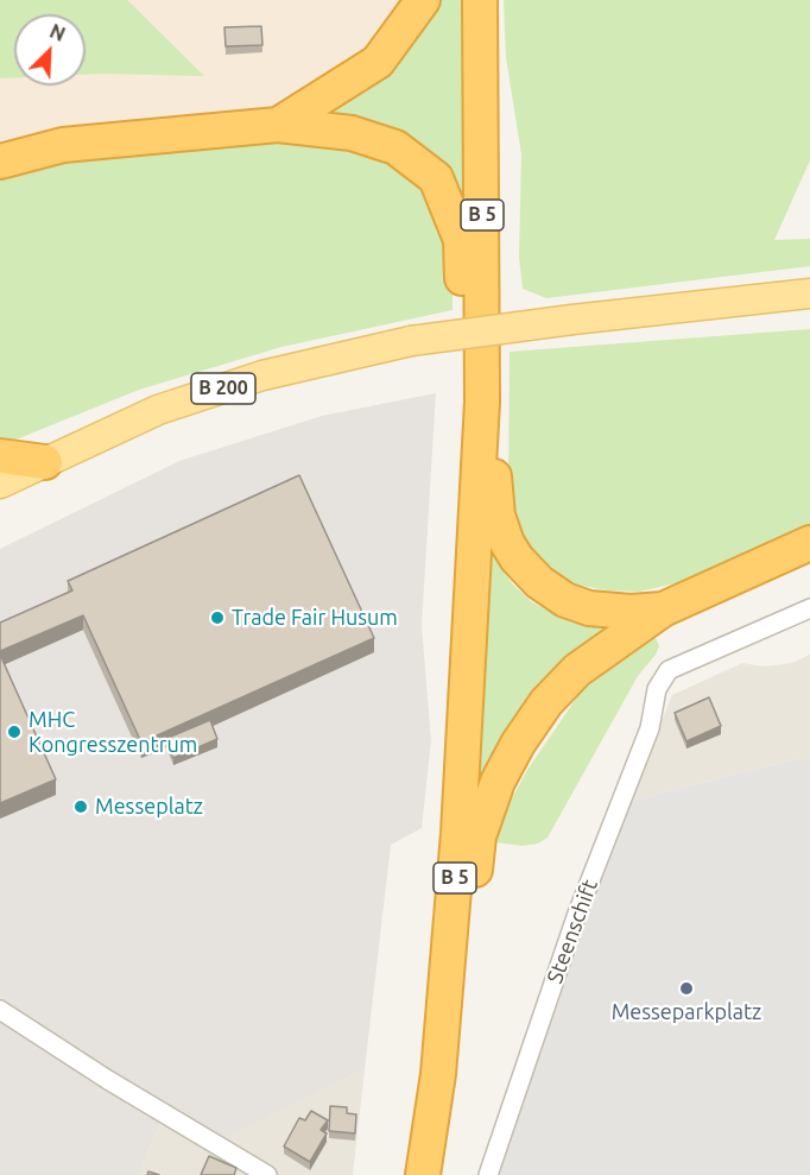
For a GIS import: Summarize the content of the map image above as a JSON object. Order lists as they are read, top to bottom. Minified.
{"streets":{"highway":["B 5"],"main road":["B 200"],"street":["Steenschift"]},"places":["Trade Fair Husum","MHC Kongresszentrum","Messeplatz","Messeparkplatz"],"north":"top right"}
